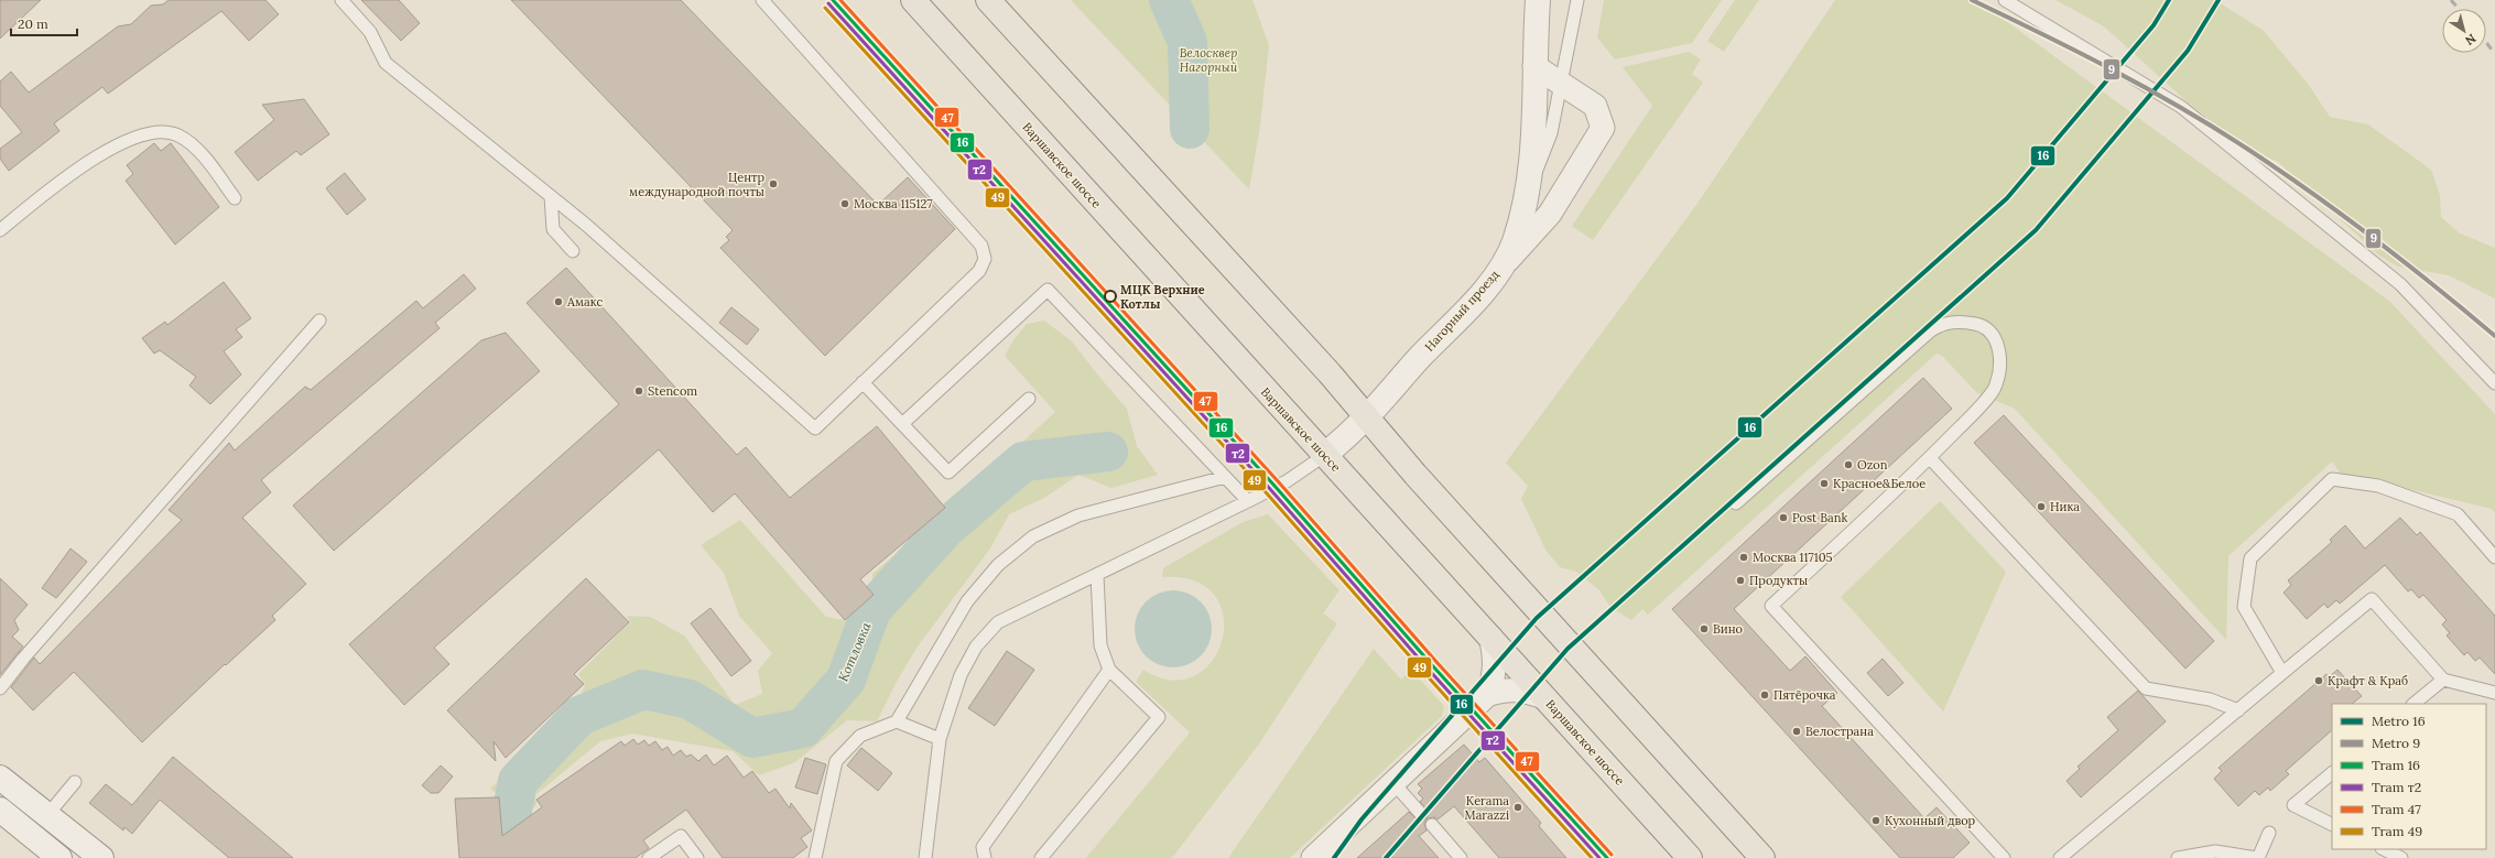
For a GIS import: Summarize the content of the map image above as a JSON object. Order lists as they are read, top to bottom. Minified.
{"streets":{"main road":["Варшавское шоссе"],"street":["Нагорный проезд"]},"crossings":[["Варшавское шоссе","Нагорный проезд"]],"water":["Котловка"],"parks":["Велосквер Нагорный"],"places":["Центр международной почты","Москва 115127","МЦК Верхние Котлы","Амакс","Stencom","Ozon","Красное&Белое","Ника","Post Bank","Москва 117105","Продукты","Вино","Крафт & Краб","Пятёрочка","Велострана","Kerama Marazzi","Кухонный двор"],"lines":["metro line 16","metro line 9","tram line 16","tram line 47","tram line т2","tram line 49"],"legend":["Metro 16","Metro 9","Tram 16","Tram т2","Tram 47","Tram 49"],"scale_bar":"20 m","north":"bottom right"}
